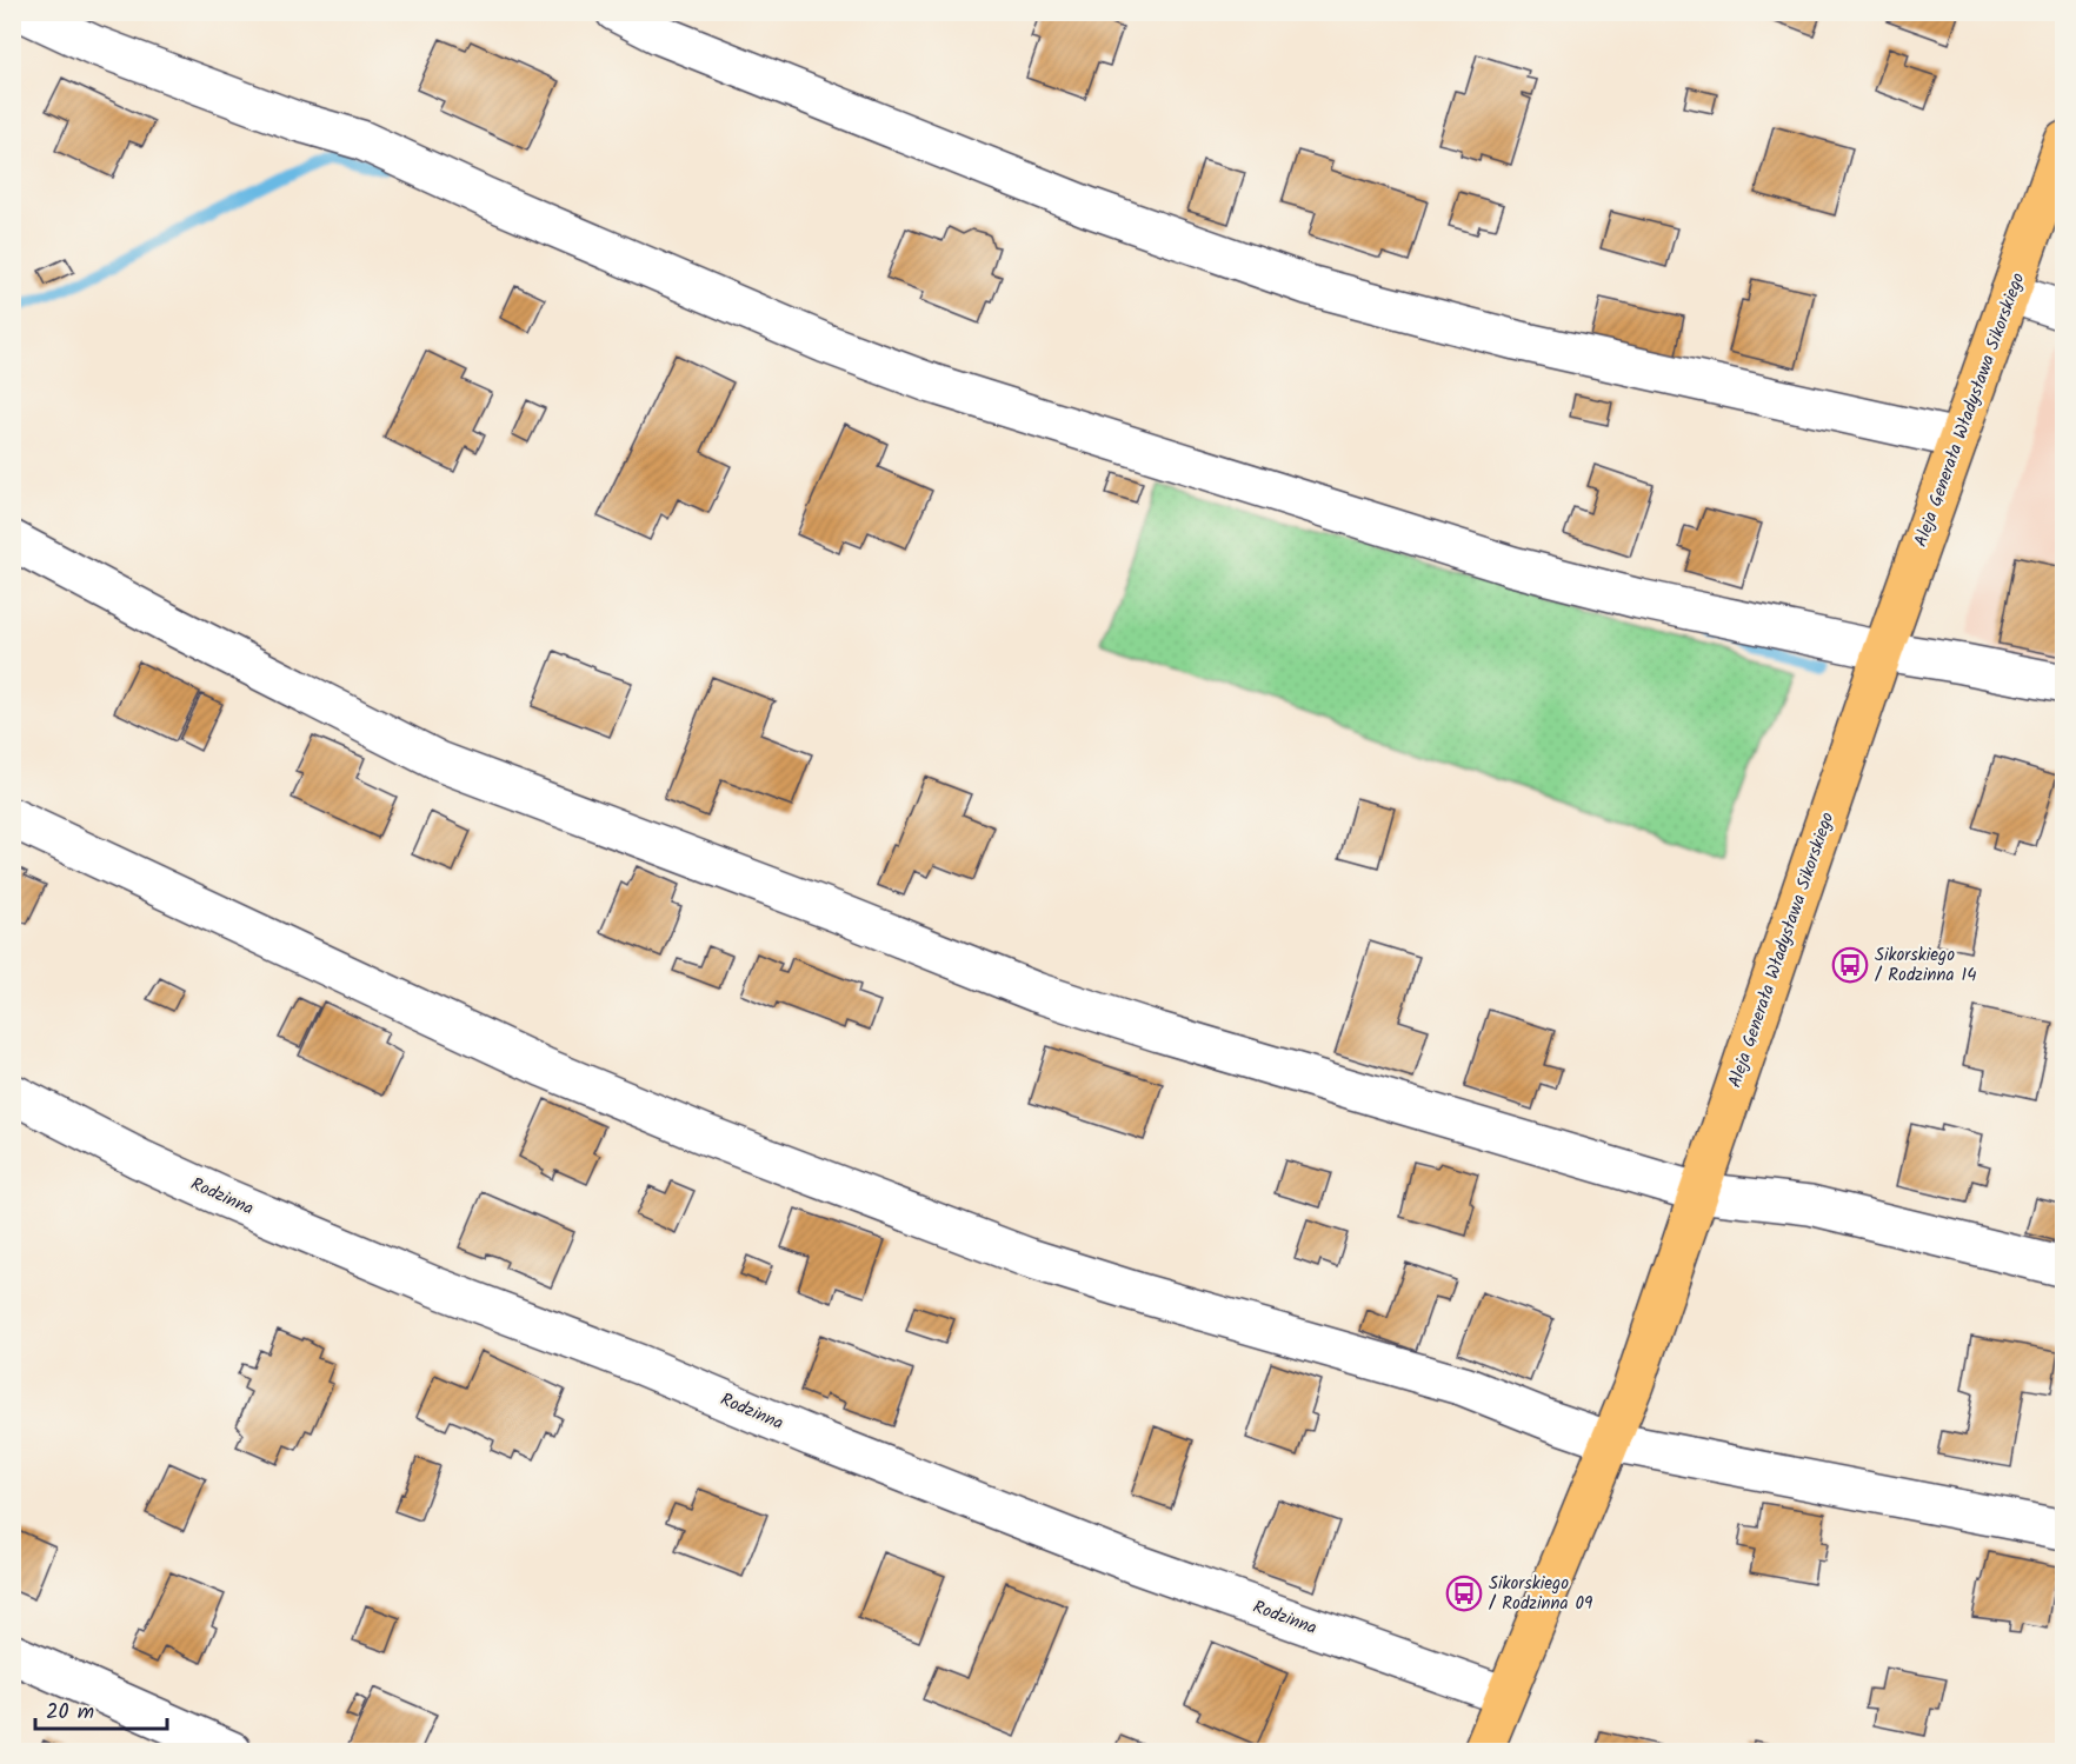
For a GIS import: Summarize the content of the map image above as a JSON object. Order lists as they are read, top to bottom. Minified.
{"streets":{"main road":["Aleja Generała Władysława Sikorskiego"],"street":["Rodzinna"]},"crossings":[["Aleja Generała Władysława Sikorskiego","Rodzinna"]],"places":{"bus stop":["Sikorskiego / Rodzinna 14","Sikorskiego / Rodzinna 09"]},"scale_bar":"20 m"}
